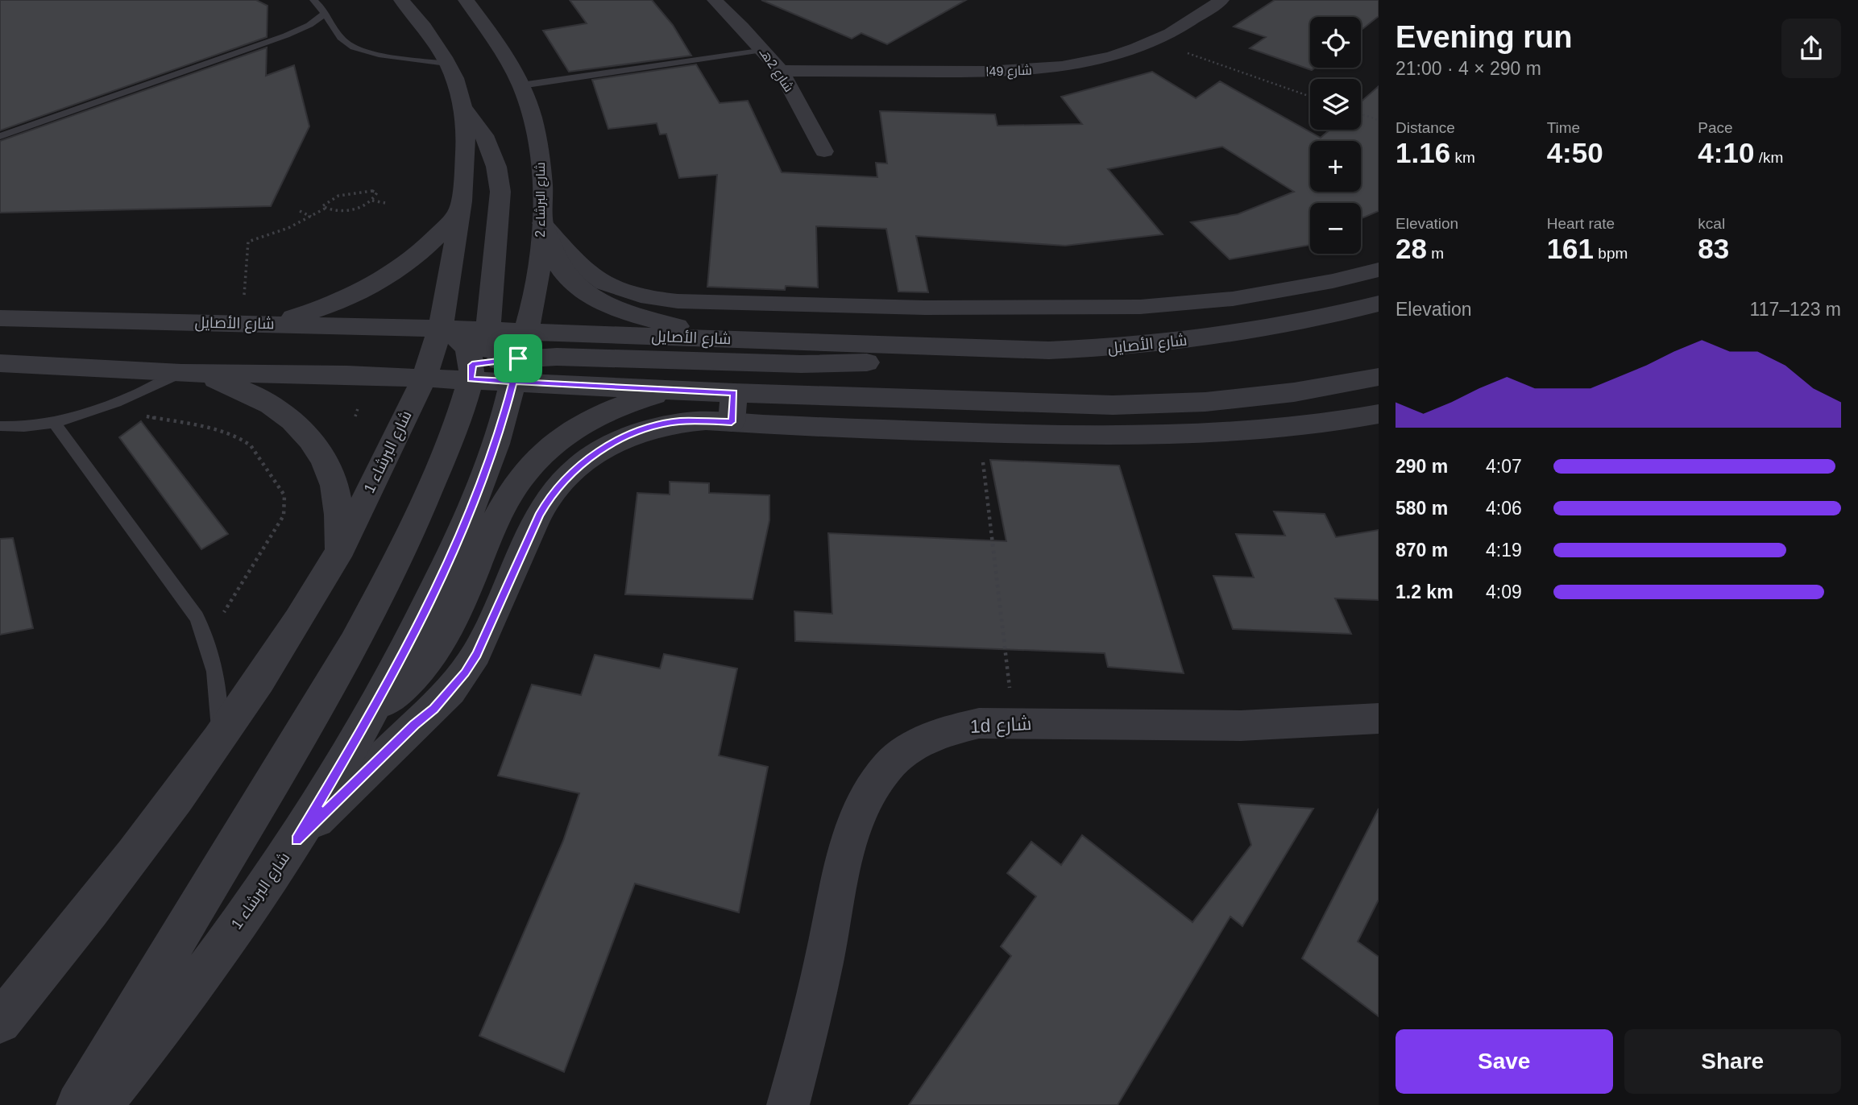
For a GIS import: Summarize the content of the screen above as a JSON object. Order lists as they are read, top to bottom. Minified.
{"streets":{"street":["شارع 2هـ","شارع 49ا","شارع البرشاء 2","شارع الأصايل","شارع البرشاء 1","1d شارع"]},"crossings":[["شارع 2هـ","شارع 49ا"],["شارع البرشاء 2","شارع الأصايل"],["شارع البرشاء 2","شارع البرشاء 1"],["شارع الأصايل","شارع البرشاء 1"]],"page":{"heading":["Evening run","21:00 · 4 × 290 m"],"map_buttons":["+","−"],"stats":[["Distance","1.16 km"],["Time","4:50"],["Pace","4:10 /km"],["Elevation","28 m"],["Heart rate","161 bpm"],["kcal","83"]],"chart":["Elevation","117–123 m"],"list":[{"name":"290 m","note":"4:07"},{"name":"580 m","note":"4:06"},{"name":"870 m","note":"4:19"},{"name":"1.2 km","note":"4:09"}],"buttons":["Save","Share"]}}
